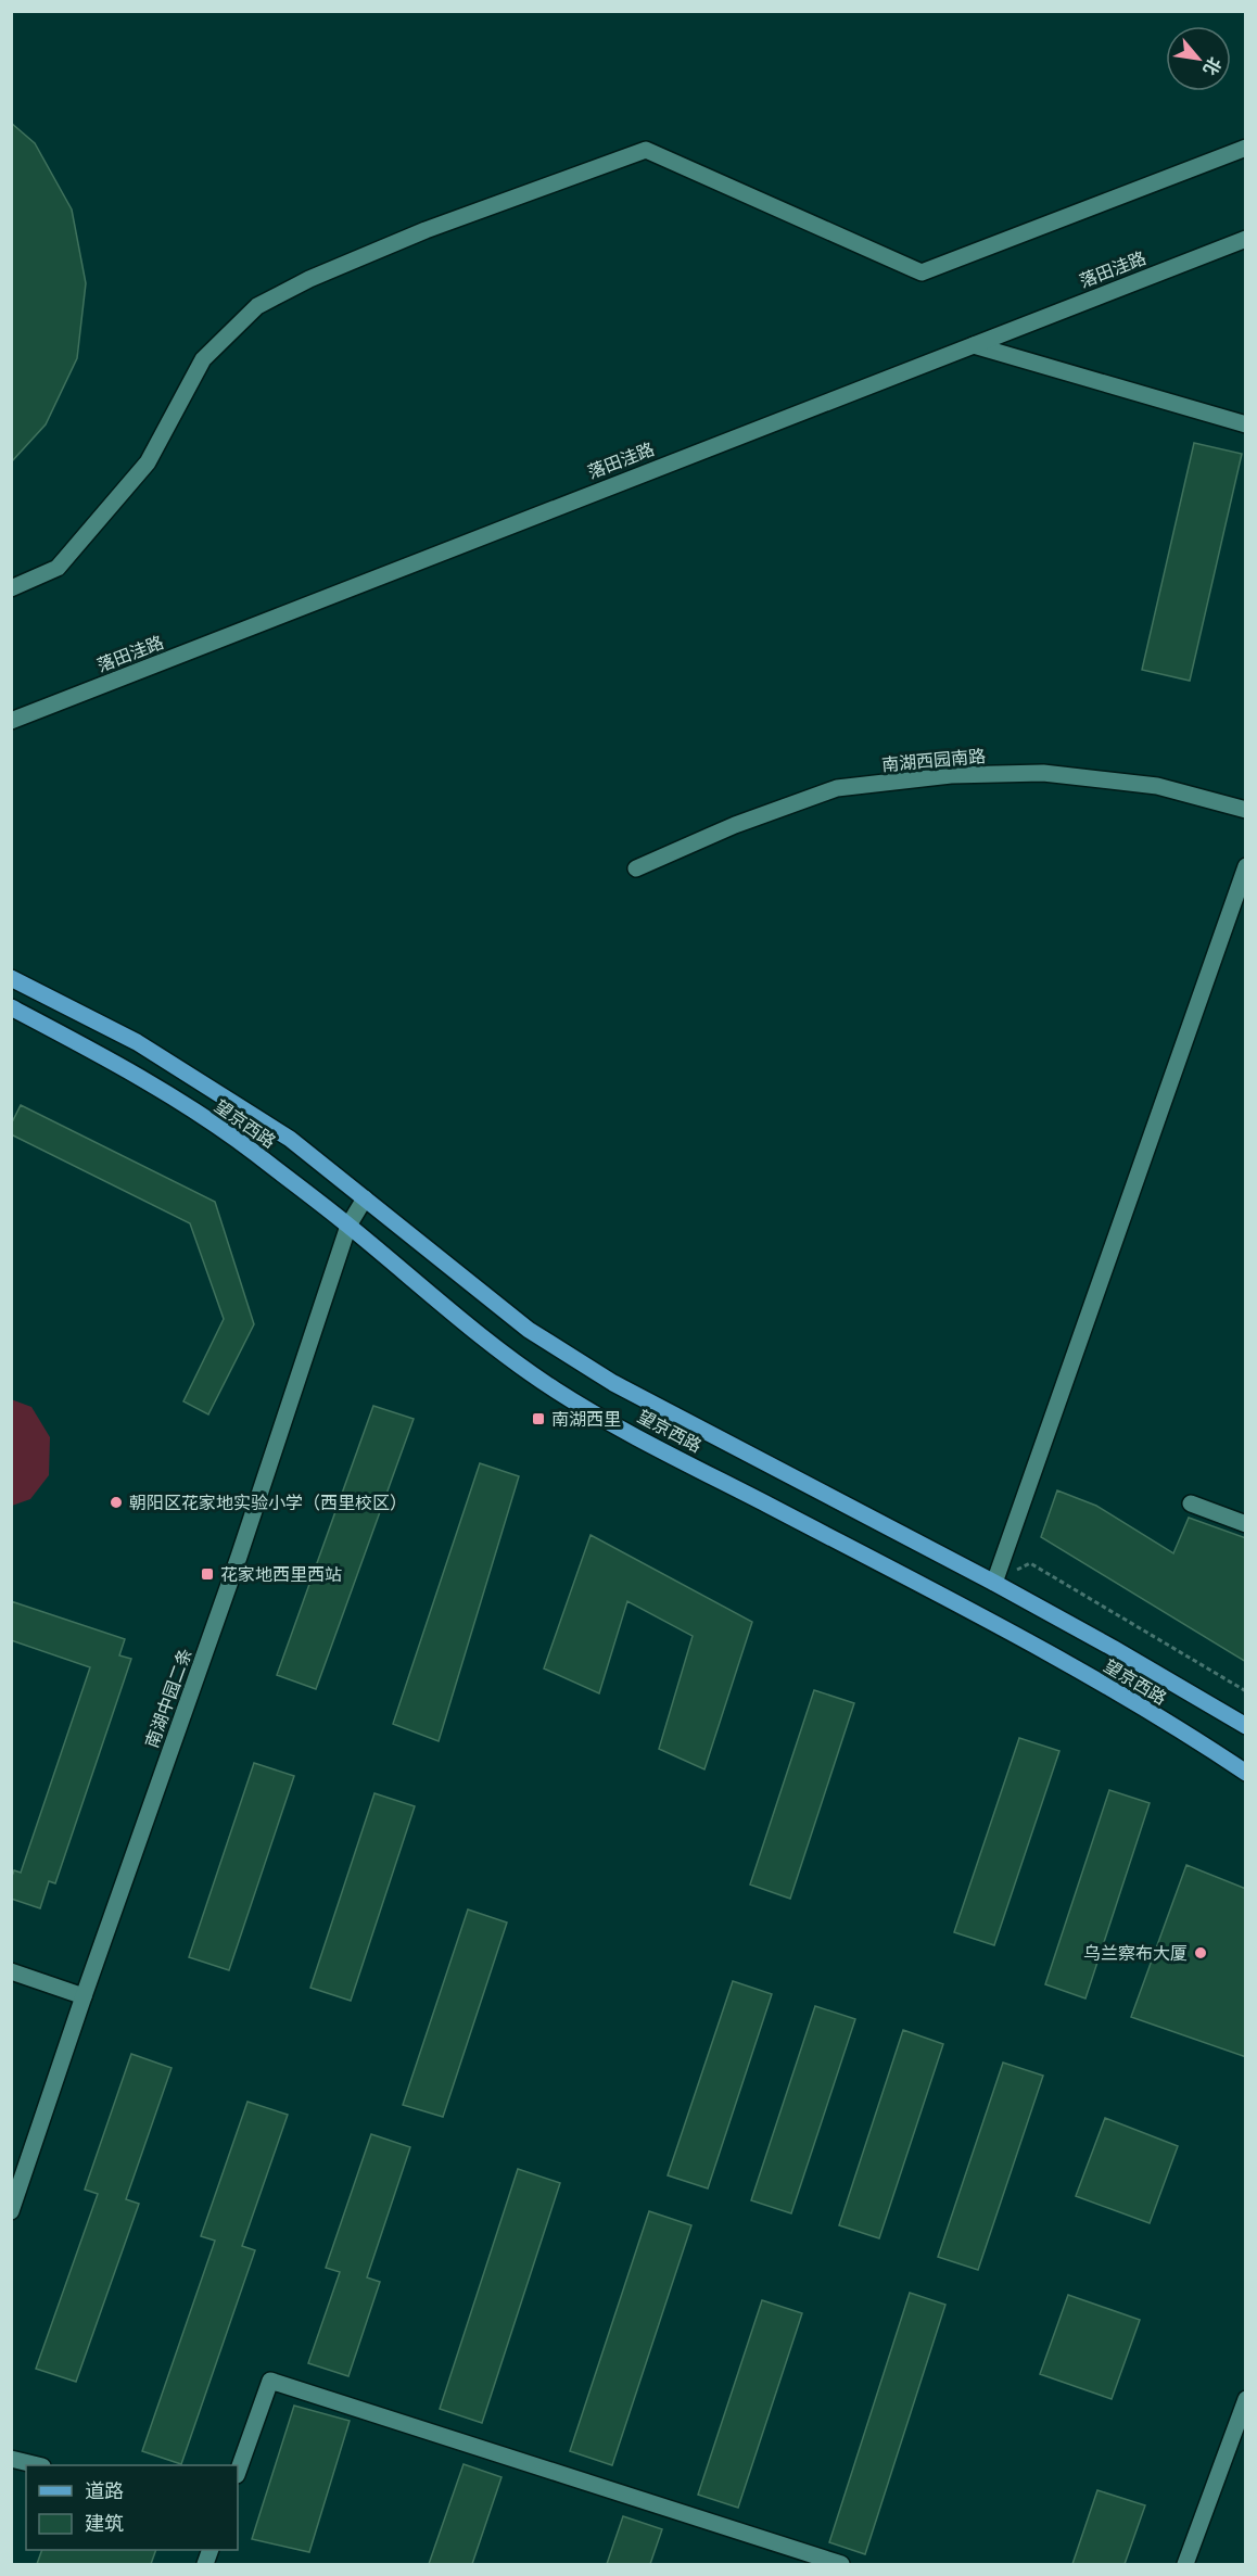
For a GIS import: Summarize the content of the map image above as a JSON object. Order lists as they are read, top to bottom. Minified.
{"streets":{"main road":["望京西路"],"street":["落田洼路","南湖西园南路","南湖中园二条"]},"crossings":[["望京西路","南湖中园二条"]],"places":{"transit":["南湖西里","花家地西里西站"],"other":["朝阳区花家地实验小学（西里校区）","乌兰察布大厦"]},"legend":["道路","建筑"],"north":"bottom right"}
